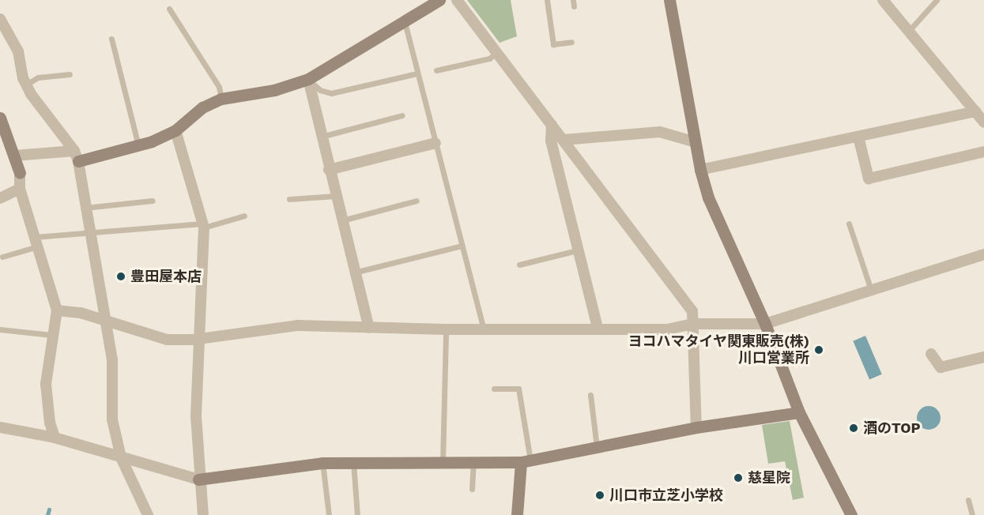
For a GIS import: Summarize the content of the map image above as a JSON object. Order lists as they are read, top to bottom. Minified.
{"places":["豊田屋本店","ヨコハマタイヤ関東販売(株) 川口営業所","酒のTOP","慈星院","川口市立芝小学校"]}
